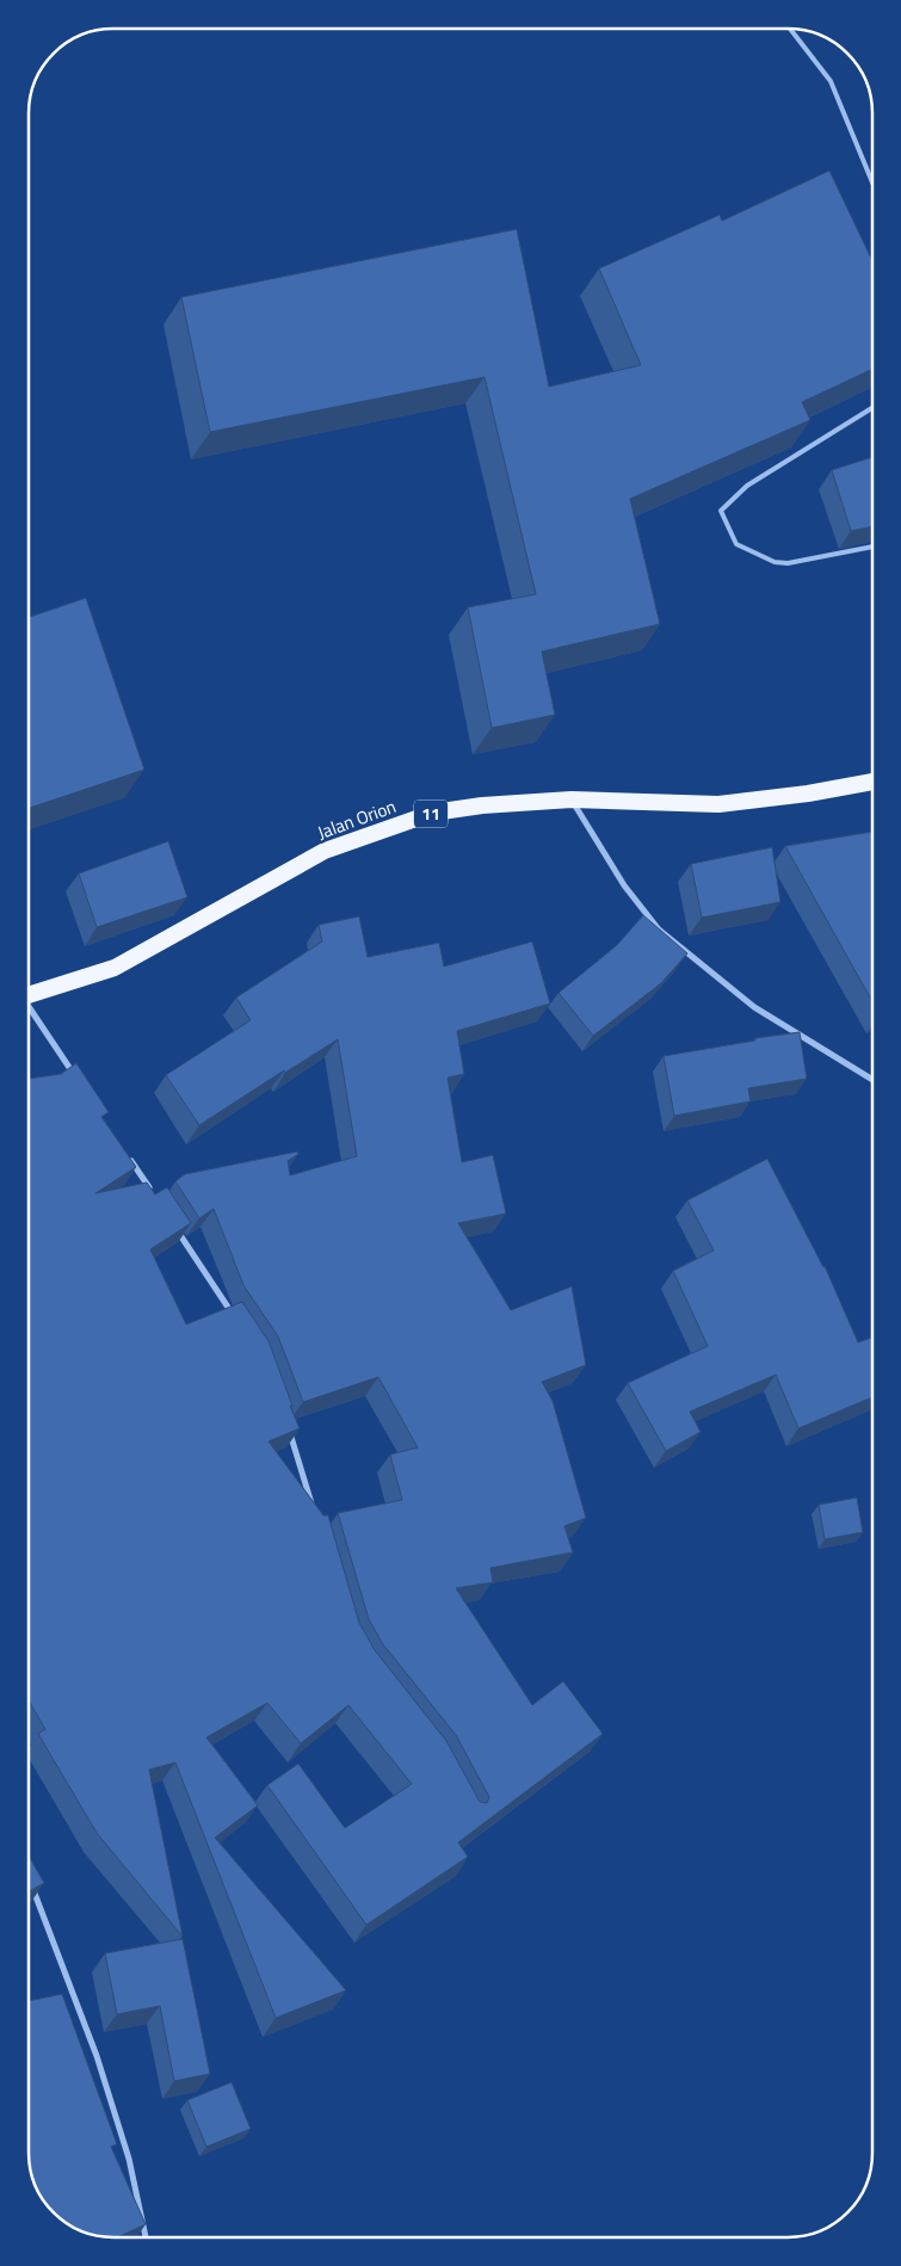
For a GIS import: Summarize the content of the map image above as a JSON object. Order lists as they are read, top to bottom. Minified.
{"streets":{"highway":["11","Jalan Orion"]}}
